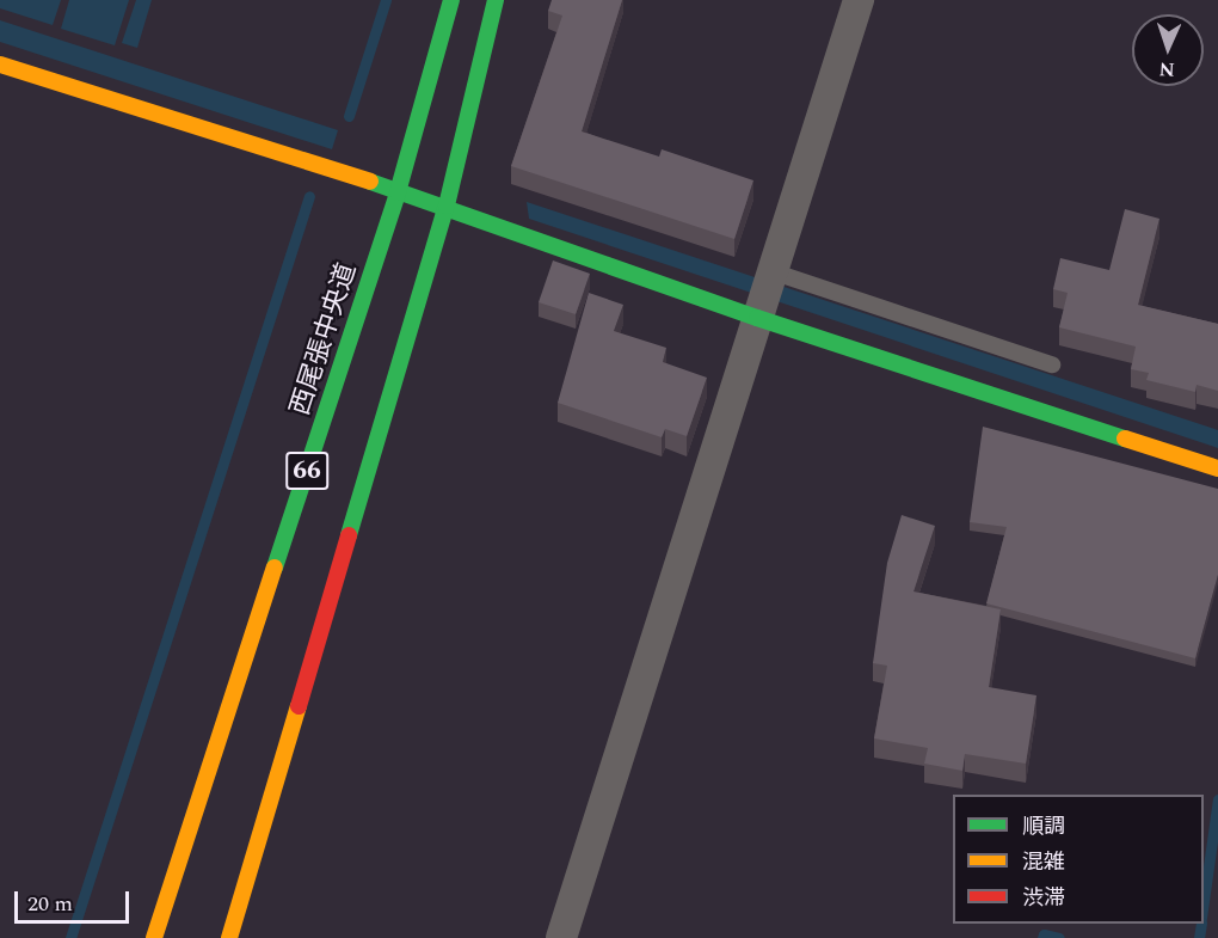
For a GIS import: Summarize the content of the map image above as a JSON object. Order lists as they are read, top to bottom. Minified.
{"streets":{"main road":["西尾張中央道","66"]},"legend":["順調","混雑","渋滞"],"scale_bar":"20 m","north":"bottom"}
